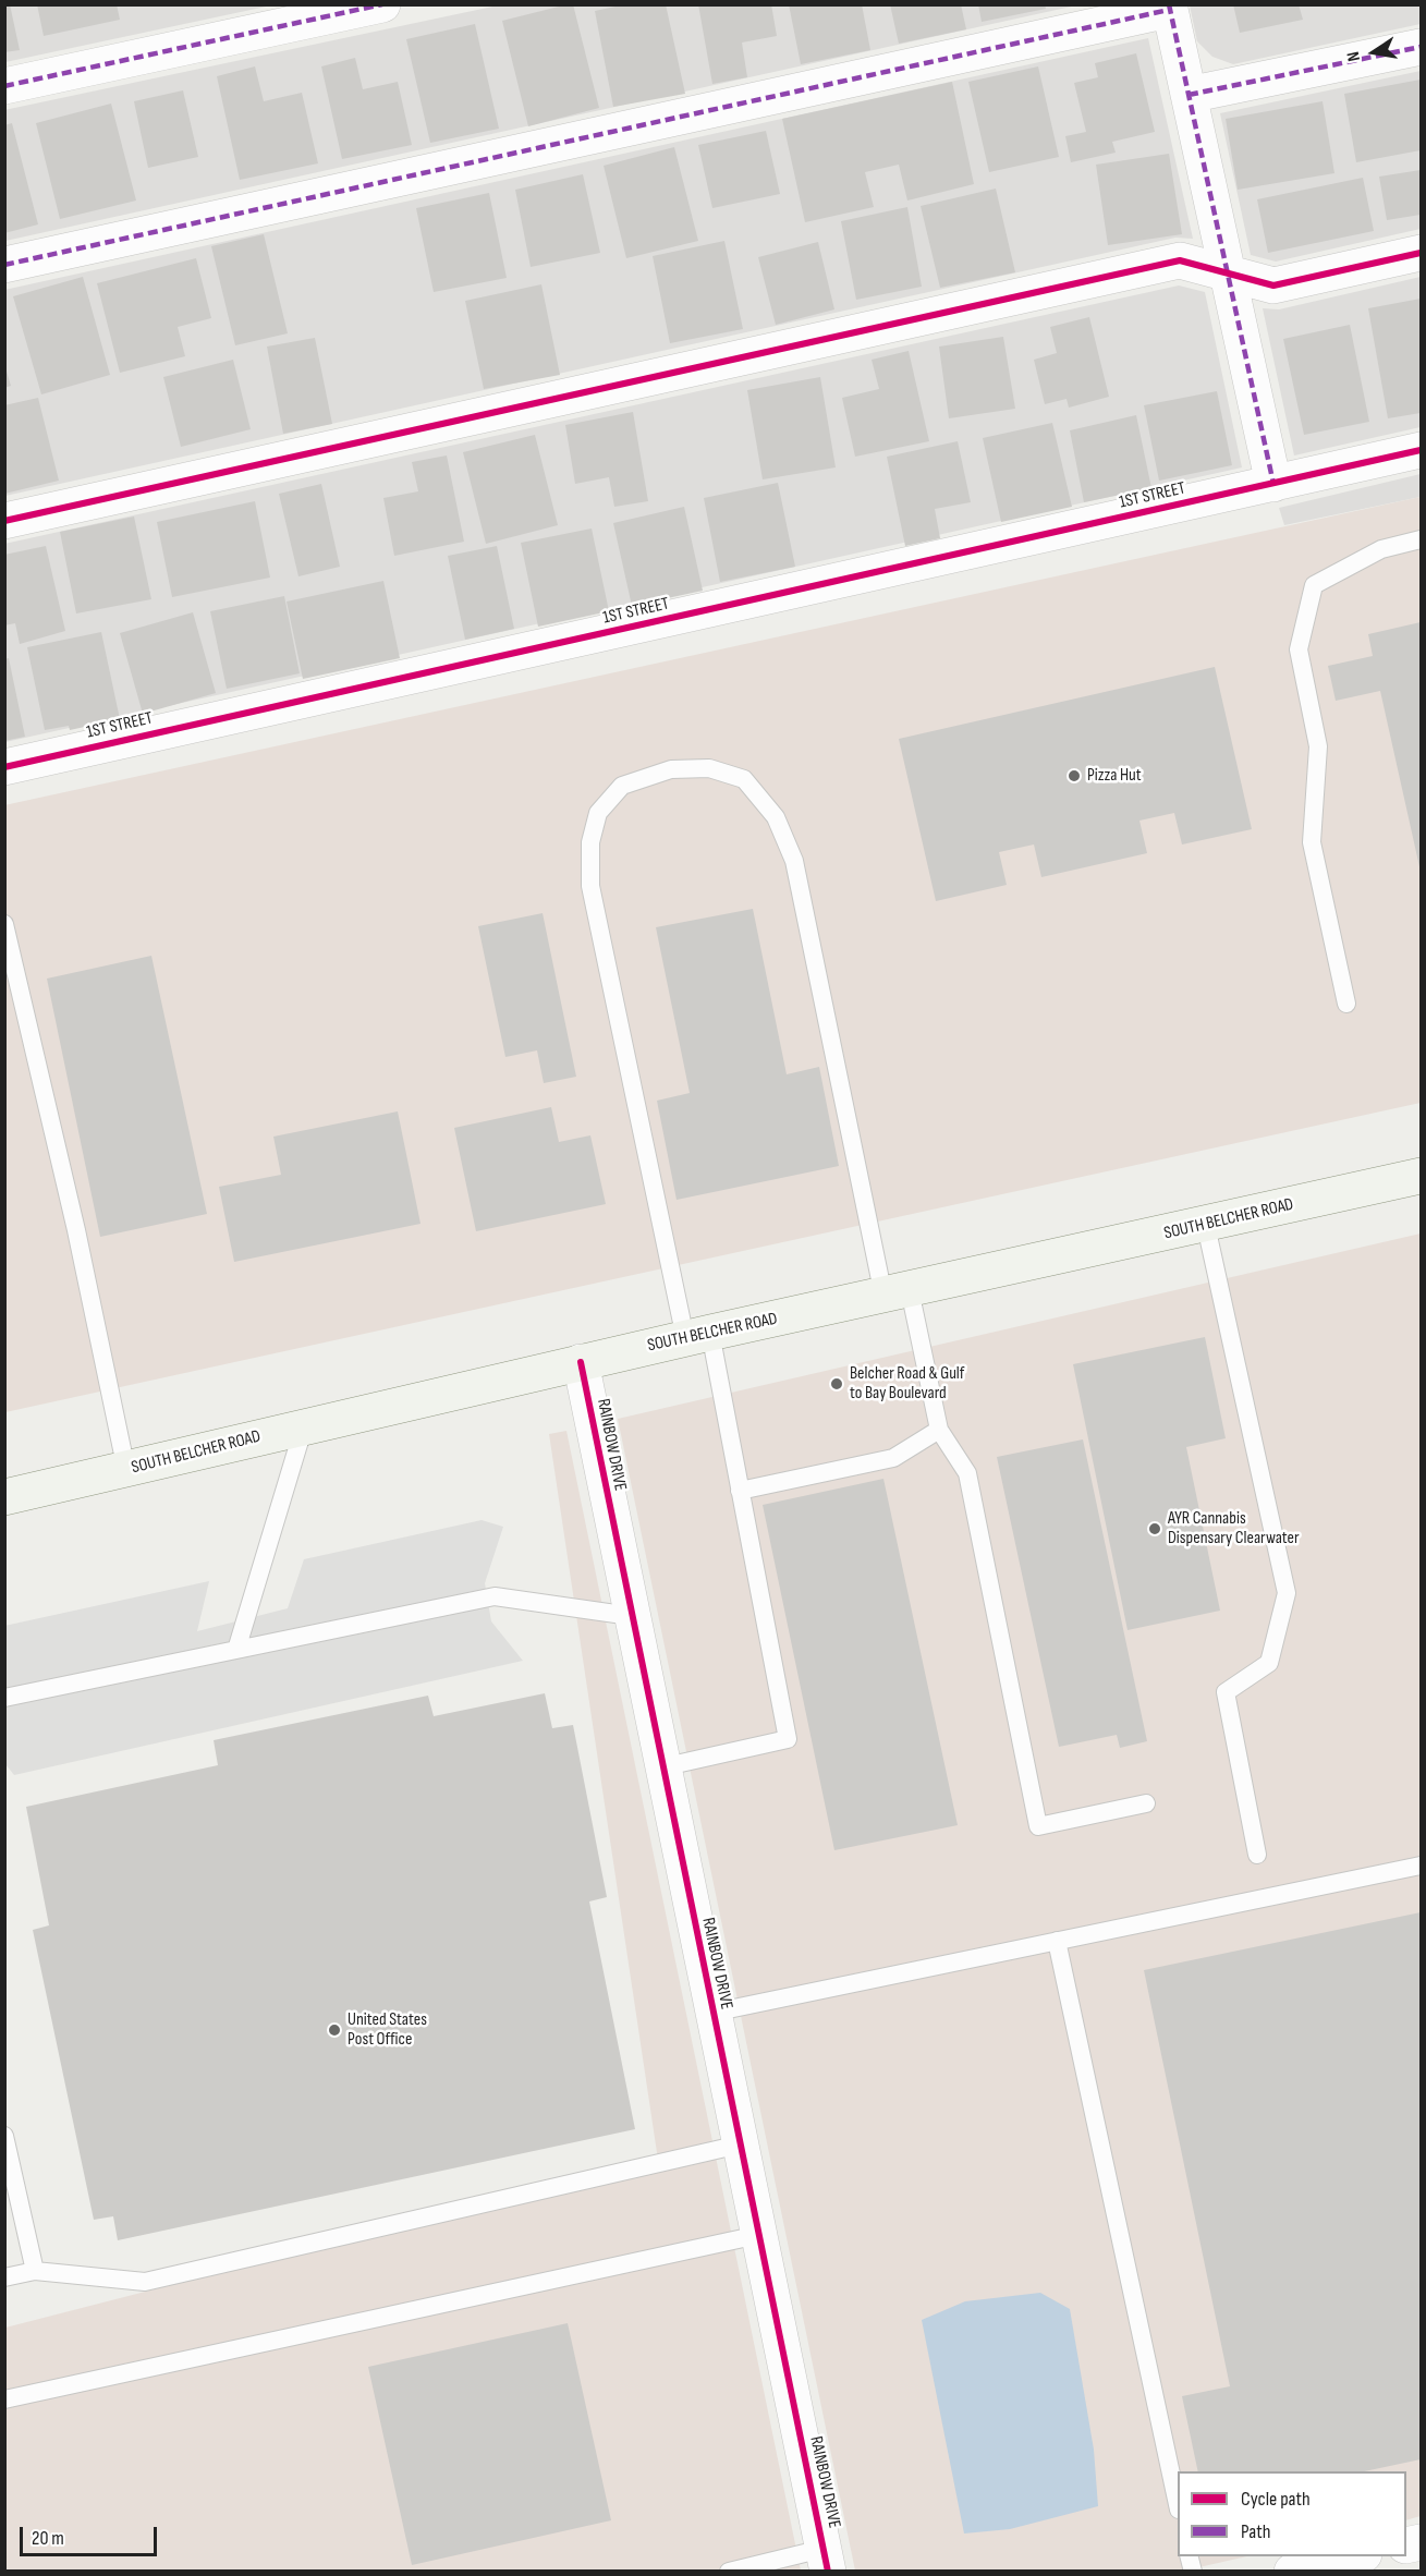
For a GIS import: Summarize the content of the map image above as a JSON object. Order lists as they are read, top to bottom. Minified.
{"streets":{"main road":["SOUTH BELCHER ROAD"],"street":["1ST STREET","RAINBOW DRIVE"]},"crossings":[["SOUTH BELCHER ROAD","RAINBOW DRIVE"]],"places":["Pizza Hut","Belcher Road & Gulf to Bay Boulevard","AYR Cannabis Dispensary Clearwater","United States Post Office"],"legend":["Cycle path","Path"],"scale_bar":"20 m","north":"left"}
